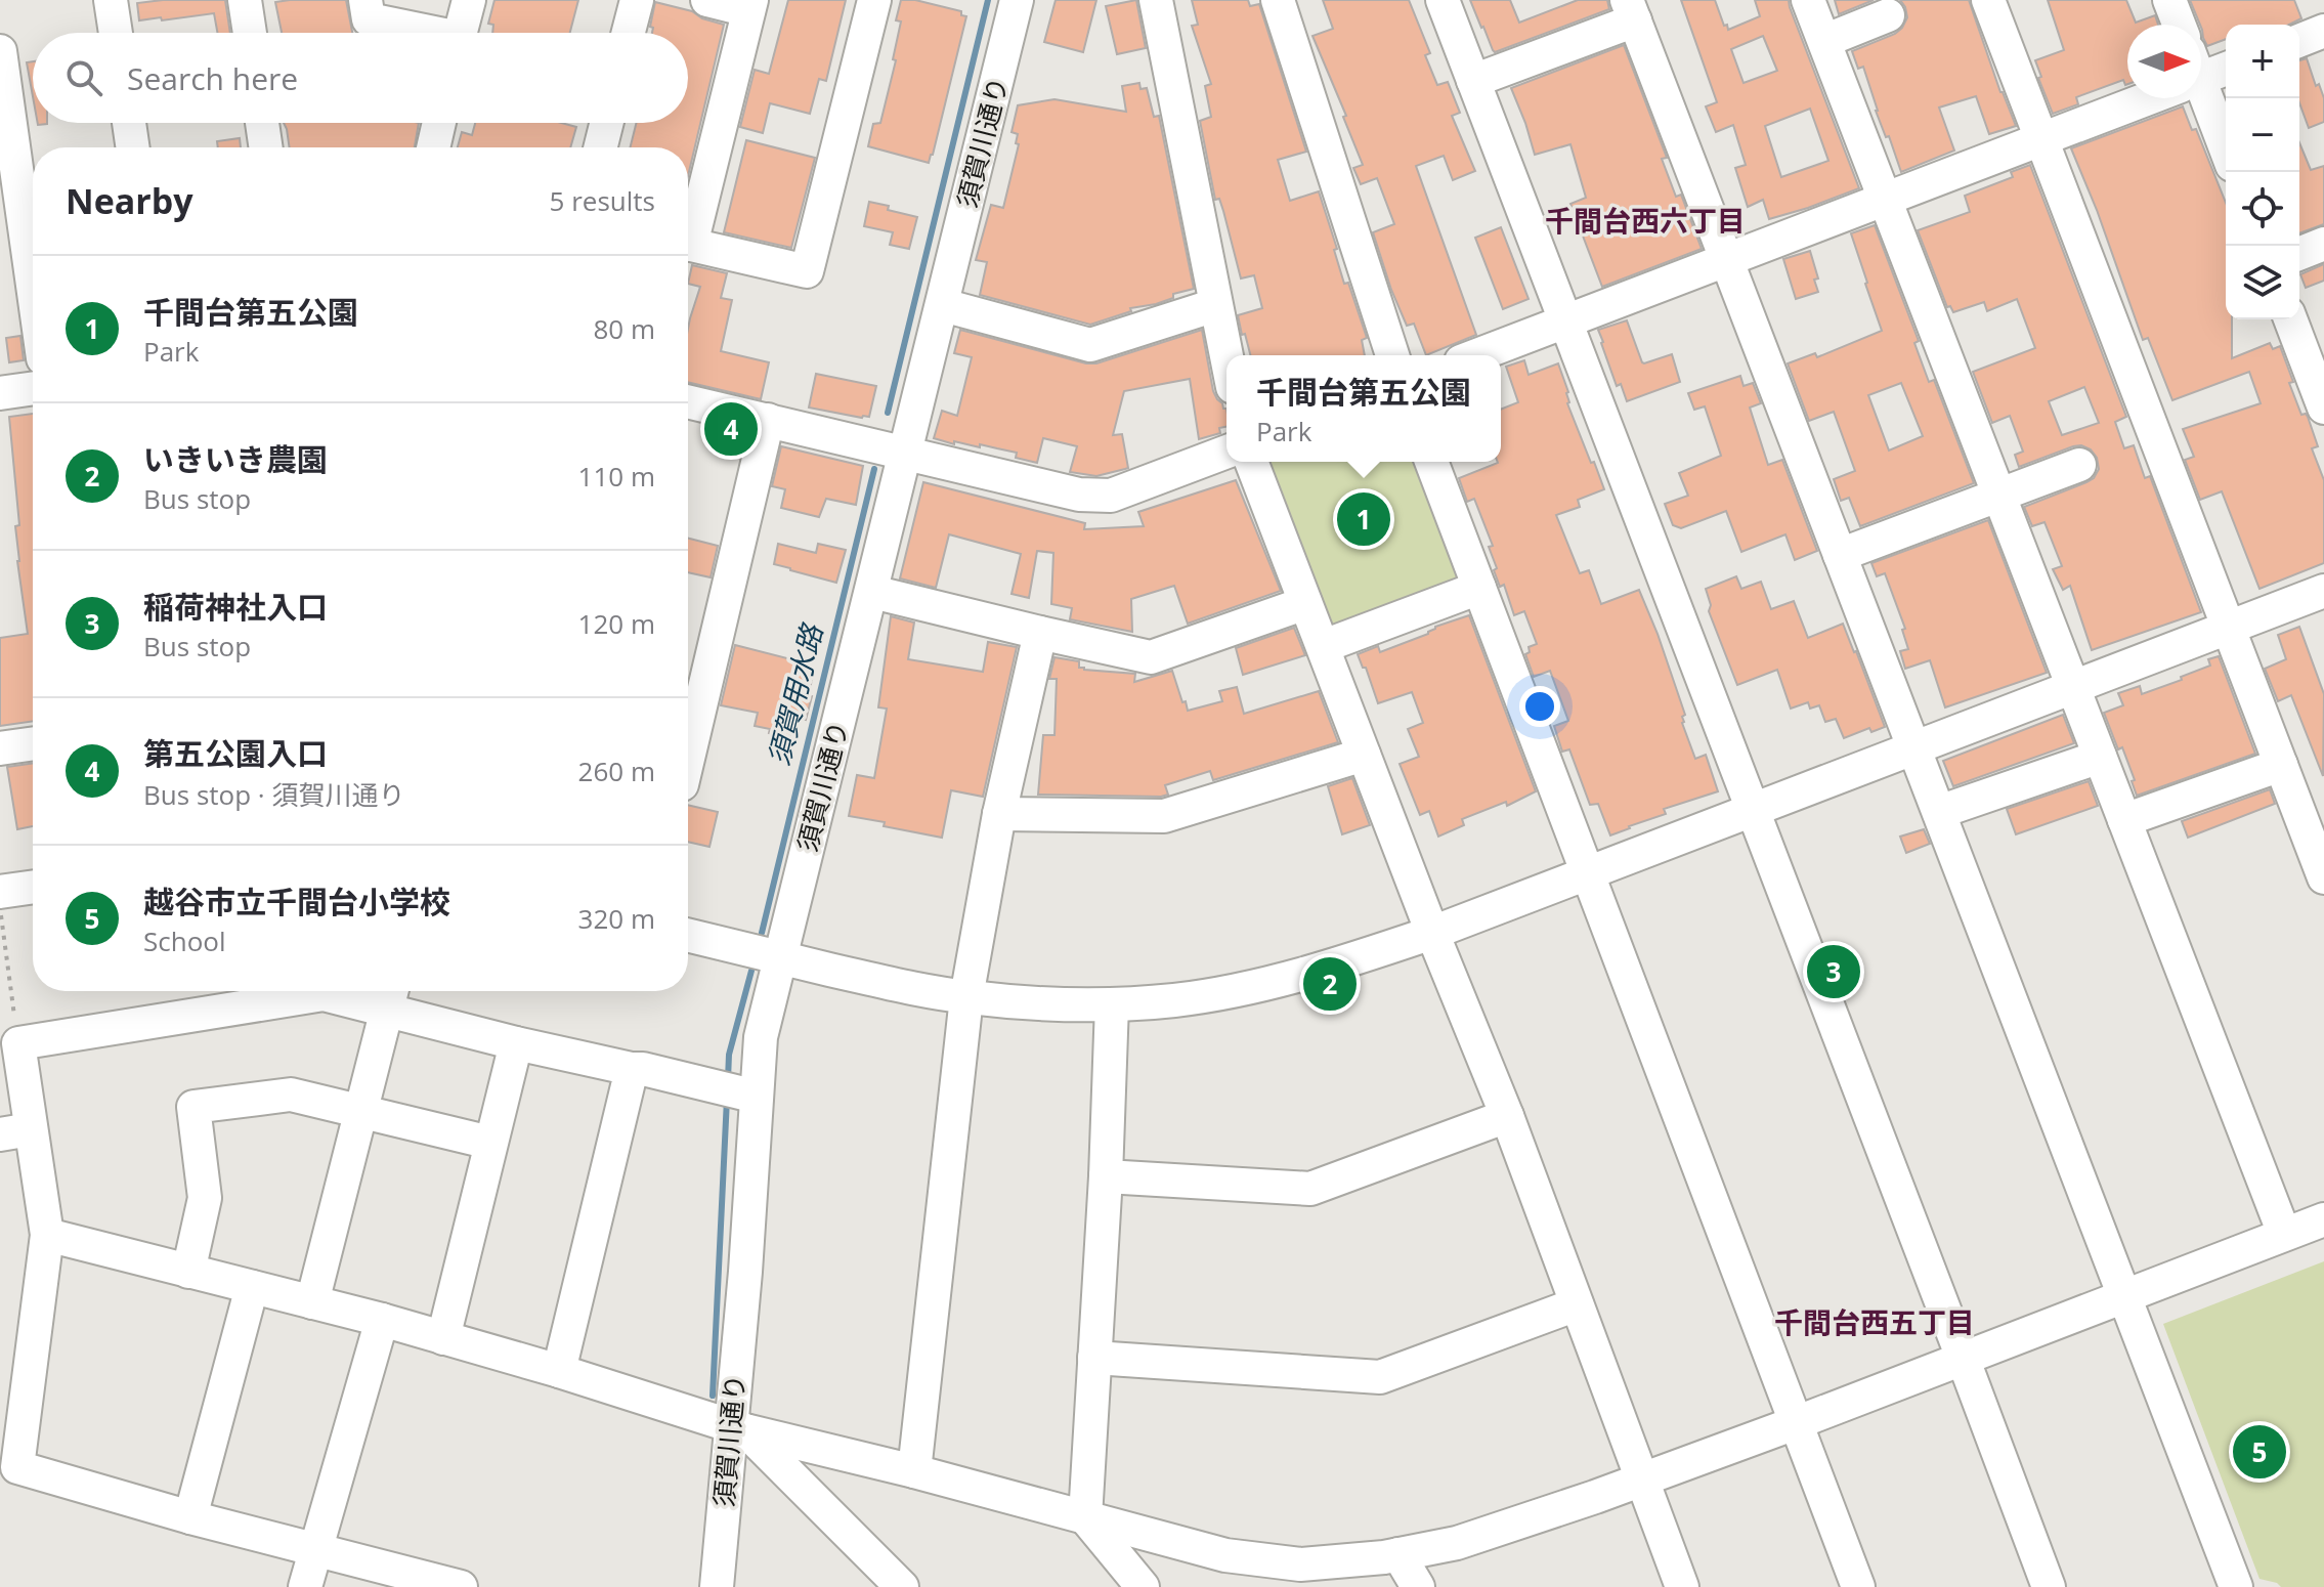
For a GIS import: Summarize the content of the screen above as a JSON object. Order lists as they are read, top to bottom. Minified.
{"streets":{"street":["須賀川通り"]},"districts":["千間台西六丁目","千間台西五丁目"],"water":["須賀用水路"],"north":"right","page":{"map_buttons":["+","−"],"search":"Search here","heading":["Nearby","5 results"],"list":[{"mark":"1","name":"千間台第五公園","note":"Park","value":"80 m"},{"mark":"2","name":"いきいき農園","note":"Bus stop","value":"110 m"},{"mark":"3","name":"稲荷神社入口","note":"Bus stop","value":"120 m"},{"mark":"4","name":"第五公園入口","note":"Bus stop · 須賀川通り","value":"260 m"},{"mark":"5","name":"越谷市立千間台小学校","note":"School","value":"320 m"}],"popup":["千間台第五公園","Park"],"pins":["4","1","3","2","5"]}}
